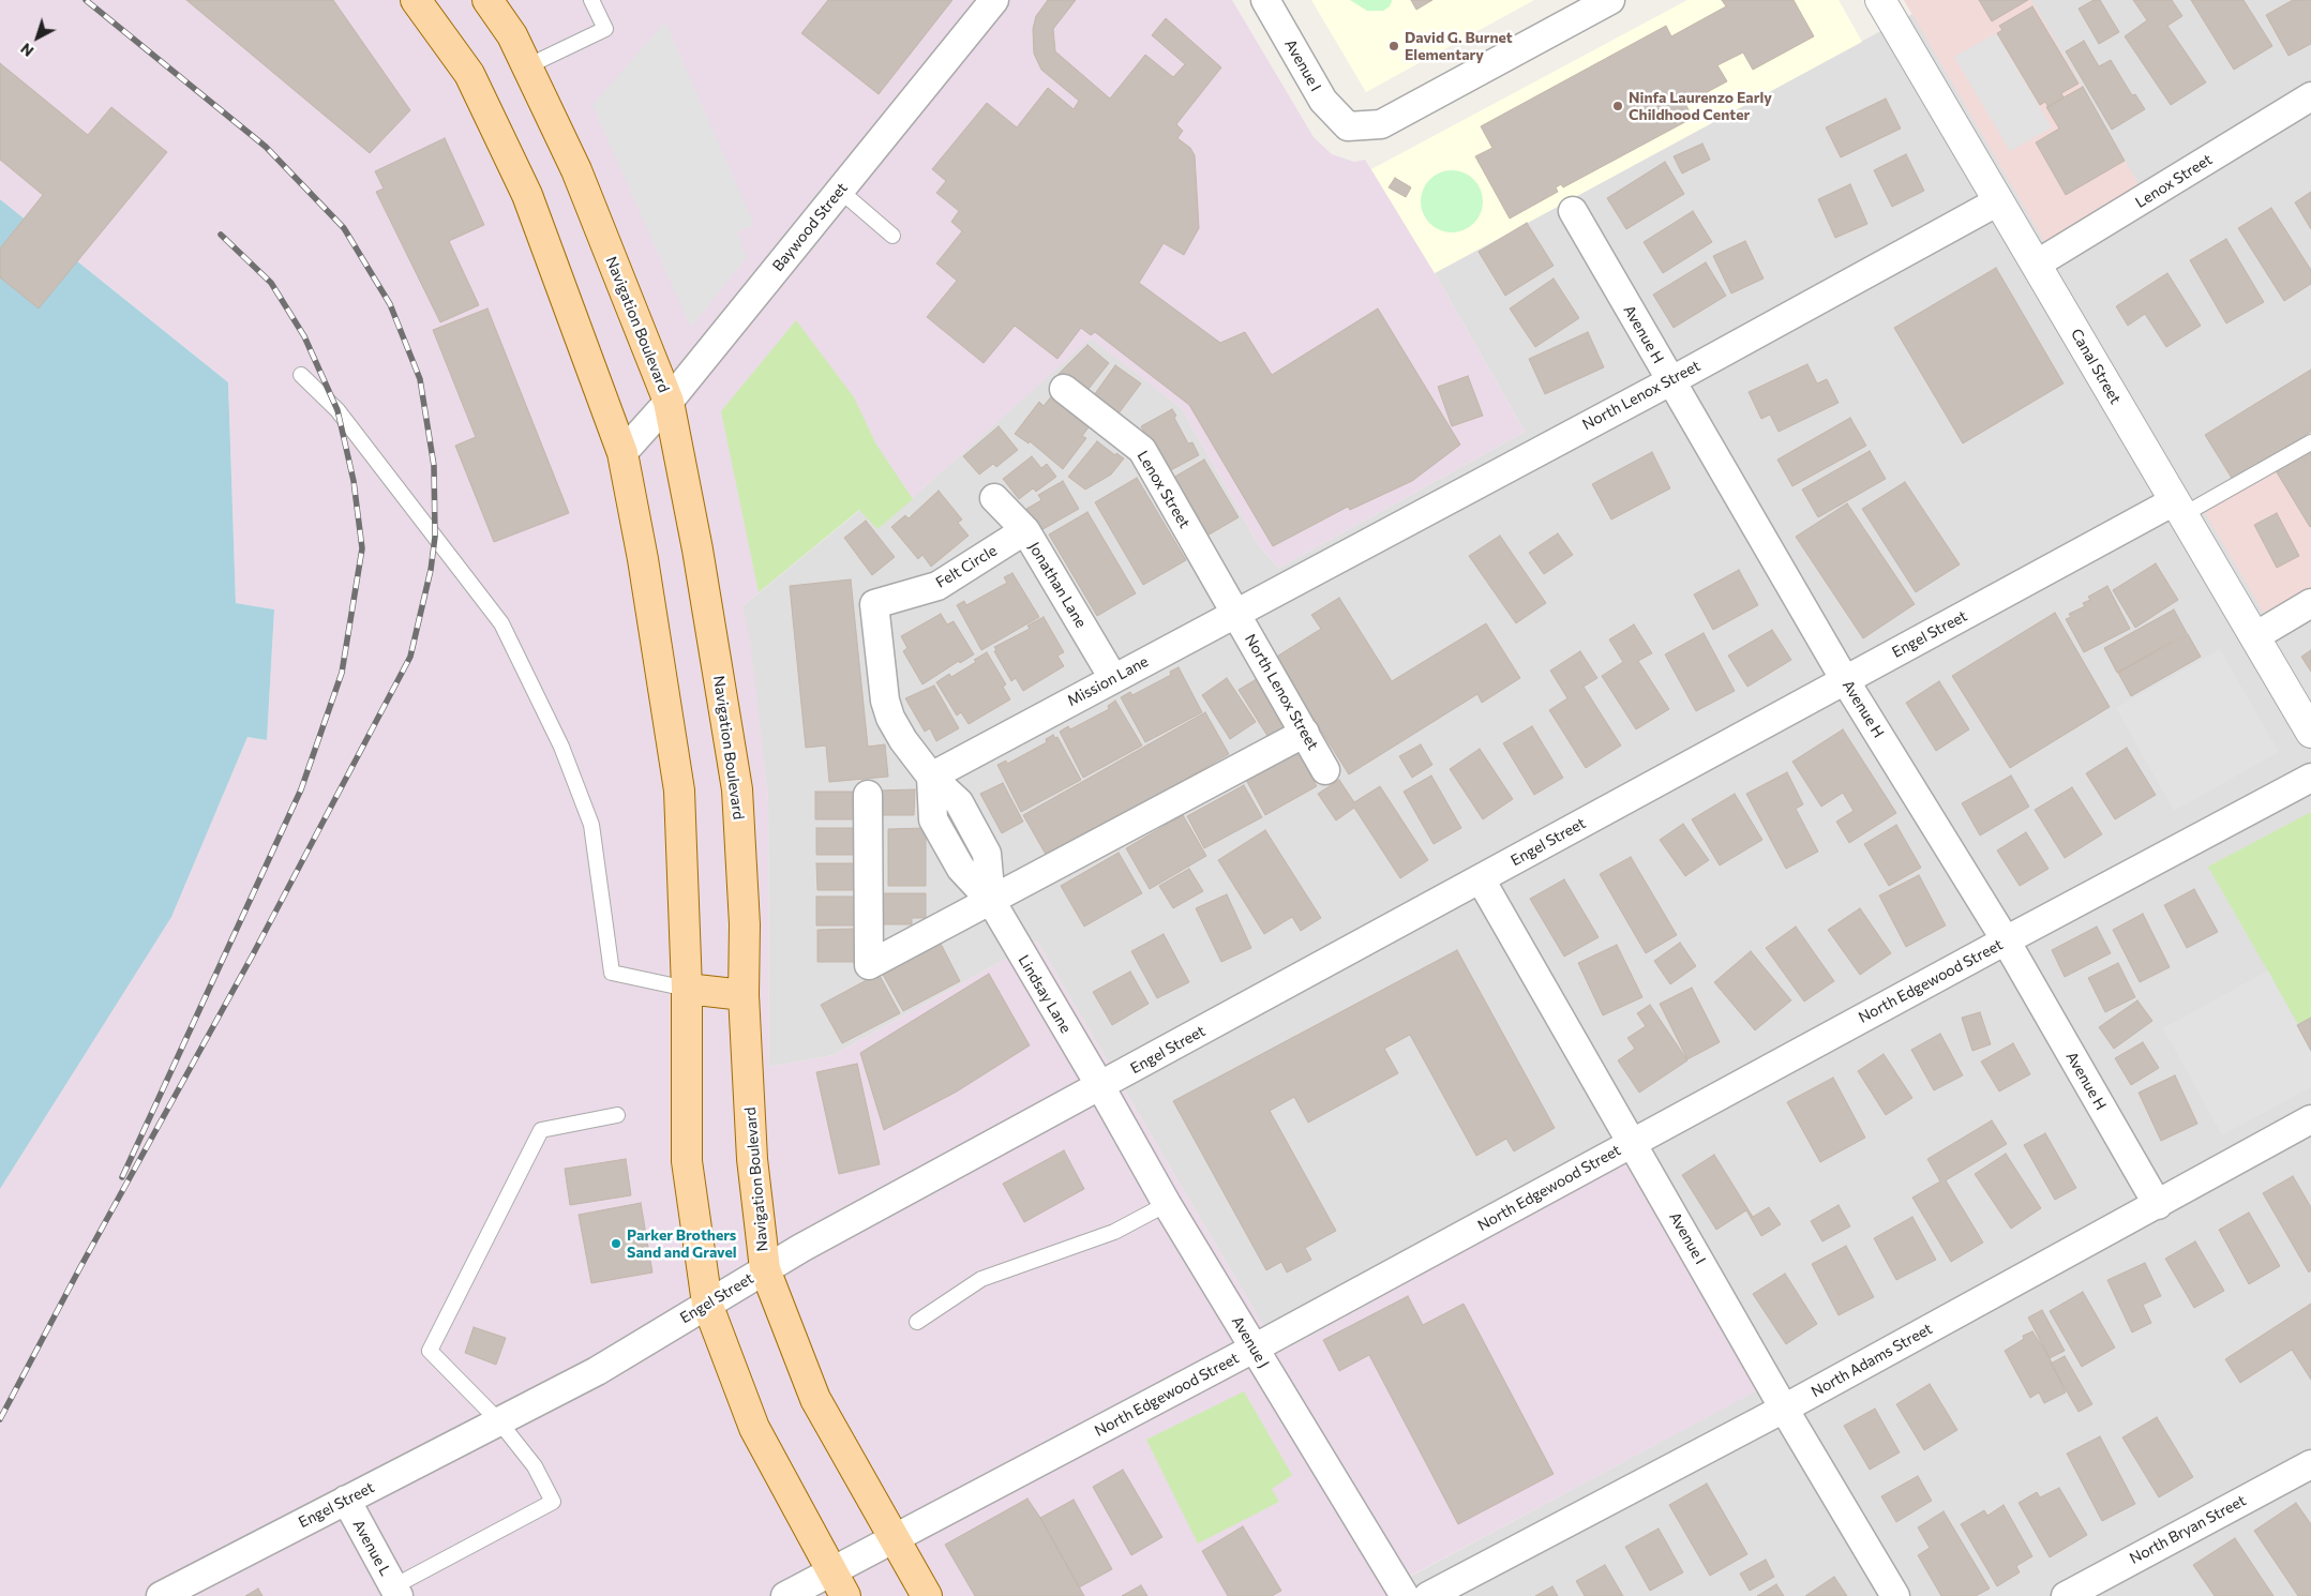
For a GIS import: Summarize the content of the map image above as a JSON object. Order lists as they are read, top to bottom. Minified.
{"streets":{"main road":["Navigation Boulevard"],"street":["Avenue I","Lenox Street","Baywood Street","Avenue H","Canal Street","North Lenox Street","Felt Circle","Jonathan Lane","Engel Street","Mission Lane","North Edgewood Street","Lindsay Lane","Avenue J","North Adams Street","North Bryan Street","Avenue L"]},"crossings":[["Avenue I","Engel Street"],["Avenue I","North Edgewood Street"],["Avenue I","North Adams Street"],["Lenox Street","Canal Street"],["Lenox Street","North Lenox Street"],["Lenox Street","Mission Lane"],["Baywood Street","Navigation Boulevard"],["Navigation Boulevard","Engel Street"],["Navigation Boulevard","North Edgewood Street"],["Avenue H","North Lenox Street"],["Avenue H","Engel Street"],["Avenue H","North Edgewood Street"],["Avenue H","North Adams Street"],["Canal Street","North Lenox Street"],["Canal Street","Engel Street"],["North Lenox Street","Mission Lane"],["Felt Circle","Jonathan Lane"],["Felt Circle","Lindsay Lane"],["Jonathan Lane","Mission Lane"],["Engel Street","Lindsay Lane"],["Engel Street","Avenue J"],["Engel Street","Avenue L"],["Mission Lane","Lindsay Lane"],["North Edgewood Street","Avenue J"],["Lindsay Lane","Avenue J"]],"places":["David G. Burnet Elementary","Ninfa Laurenzo Early Childhood Center","Parker Brothers Sand and Gravel"],"north":"bottom left"}
